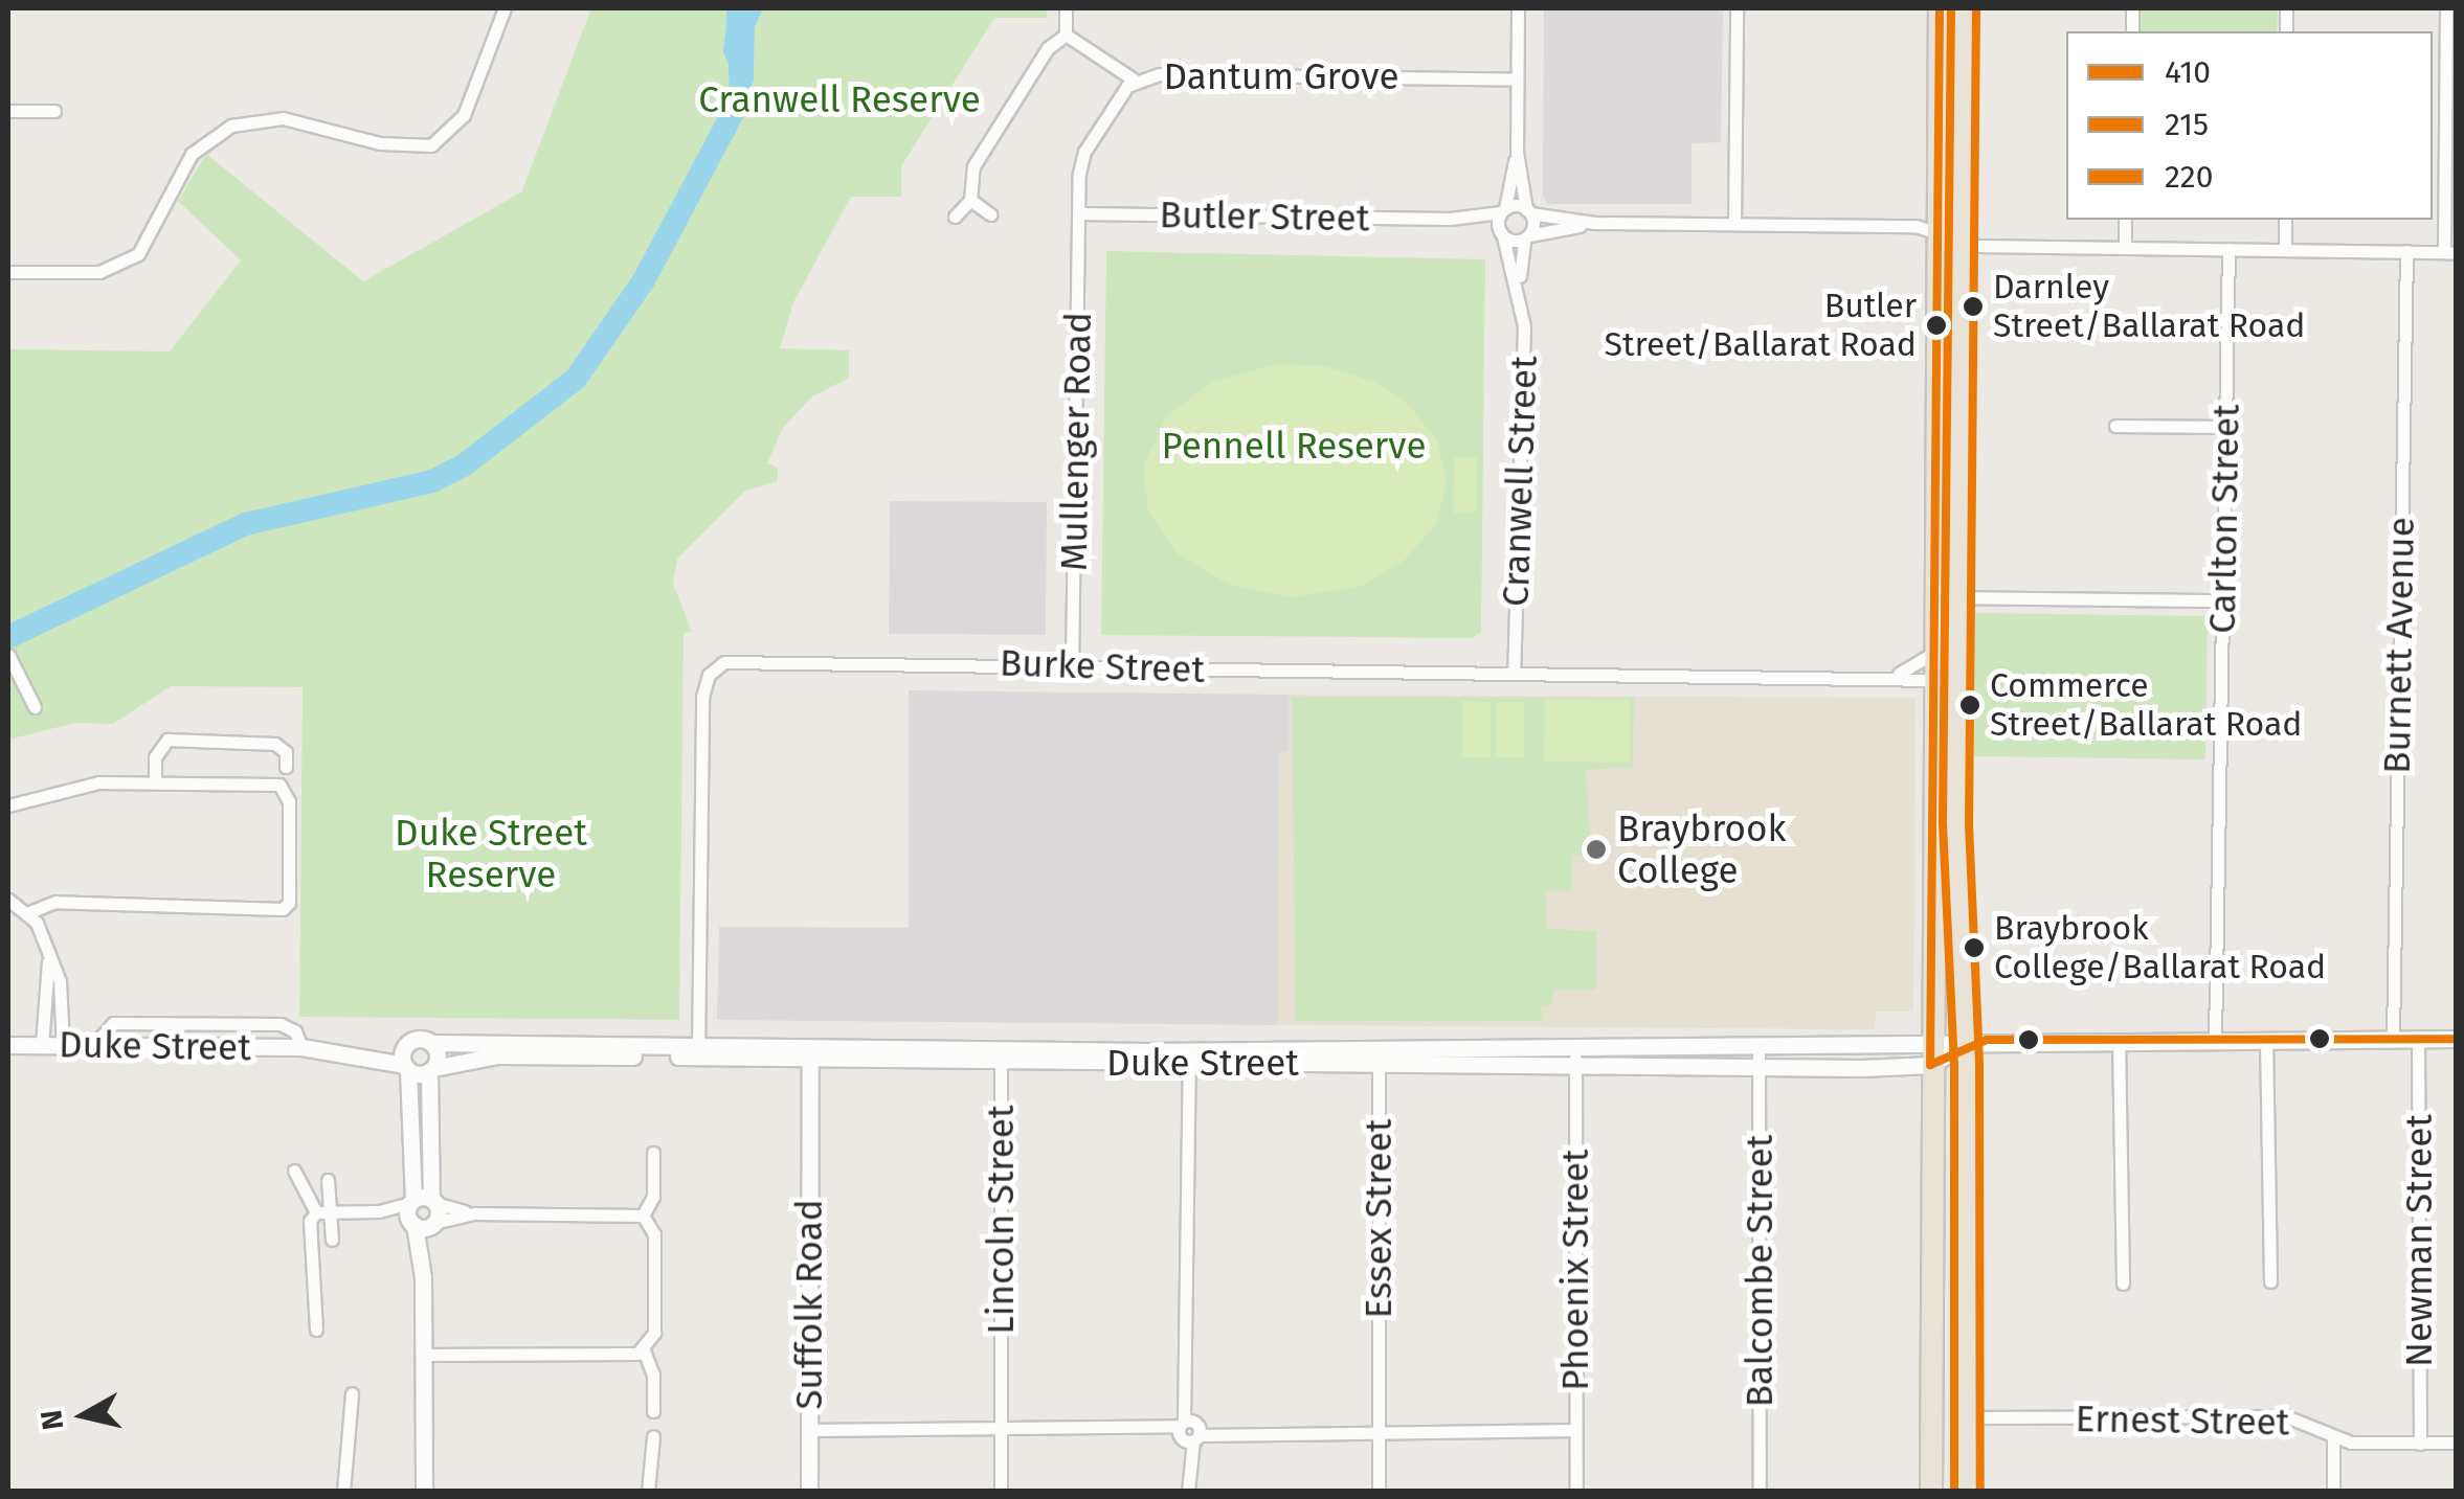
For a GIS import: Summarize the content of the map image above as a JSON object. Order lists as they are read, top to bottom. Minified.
{"streets":{"street":["Dantum Grove","Butler Street","Mullenger Road","Cranwell Street","Carlton Street","Burnett Avenue","Burke Street","Duke Street","Essex Street","Lincoln Street","Newman Street","Phoenix Street","Balcombe Street","Suffolk Road","Ernest Street"]},"crossings":[["Dantum Grove","Butler Street"],["Dantum Grove","Mullenger Road"],["Butler Street","Mullenger Road"],["Butler Street","Cranwell Street"],["Mullenger Road","Burke Street"],["Cranwell Street","Burke Street"],["Carlton Street","Duke Street"],["Burnett Avenue","Duke Street"],["Burke Street","Duke Street"],["Duke Street","Essex Street"],["Duke Street","Lincoln Street"],["Duke Street","Newman Street"],["Duke Street","Phoenix Street"],["Duke Street","Balcombe Street"],["Duke Street","Suffolk Road"],["Newman Street","Ernest Street"]],"parks":["Cranwell Reserve","Pennell Reserve","Duke Street Reserve"],"places":["Darnley Street/Ballarat Road","Butler Street/Ballarat Road","Commerce Street/Ballarat Road","Braybrook College","Braybrook College/Ballarat Road"],"lines":["transit line 410","transit line 215","transit line 220"],"legend":["410","215","220"],"north":"left"}
